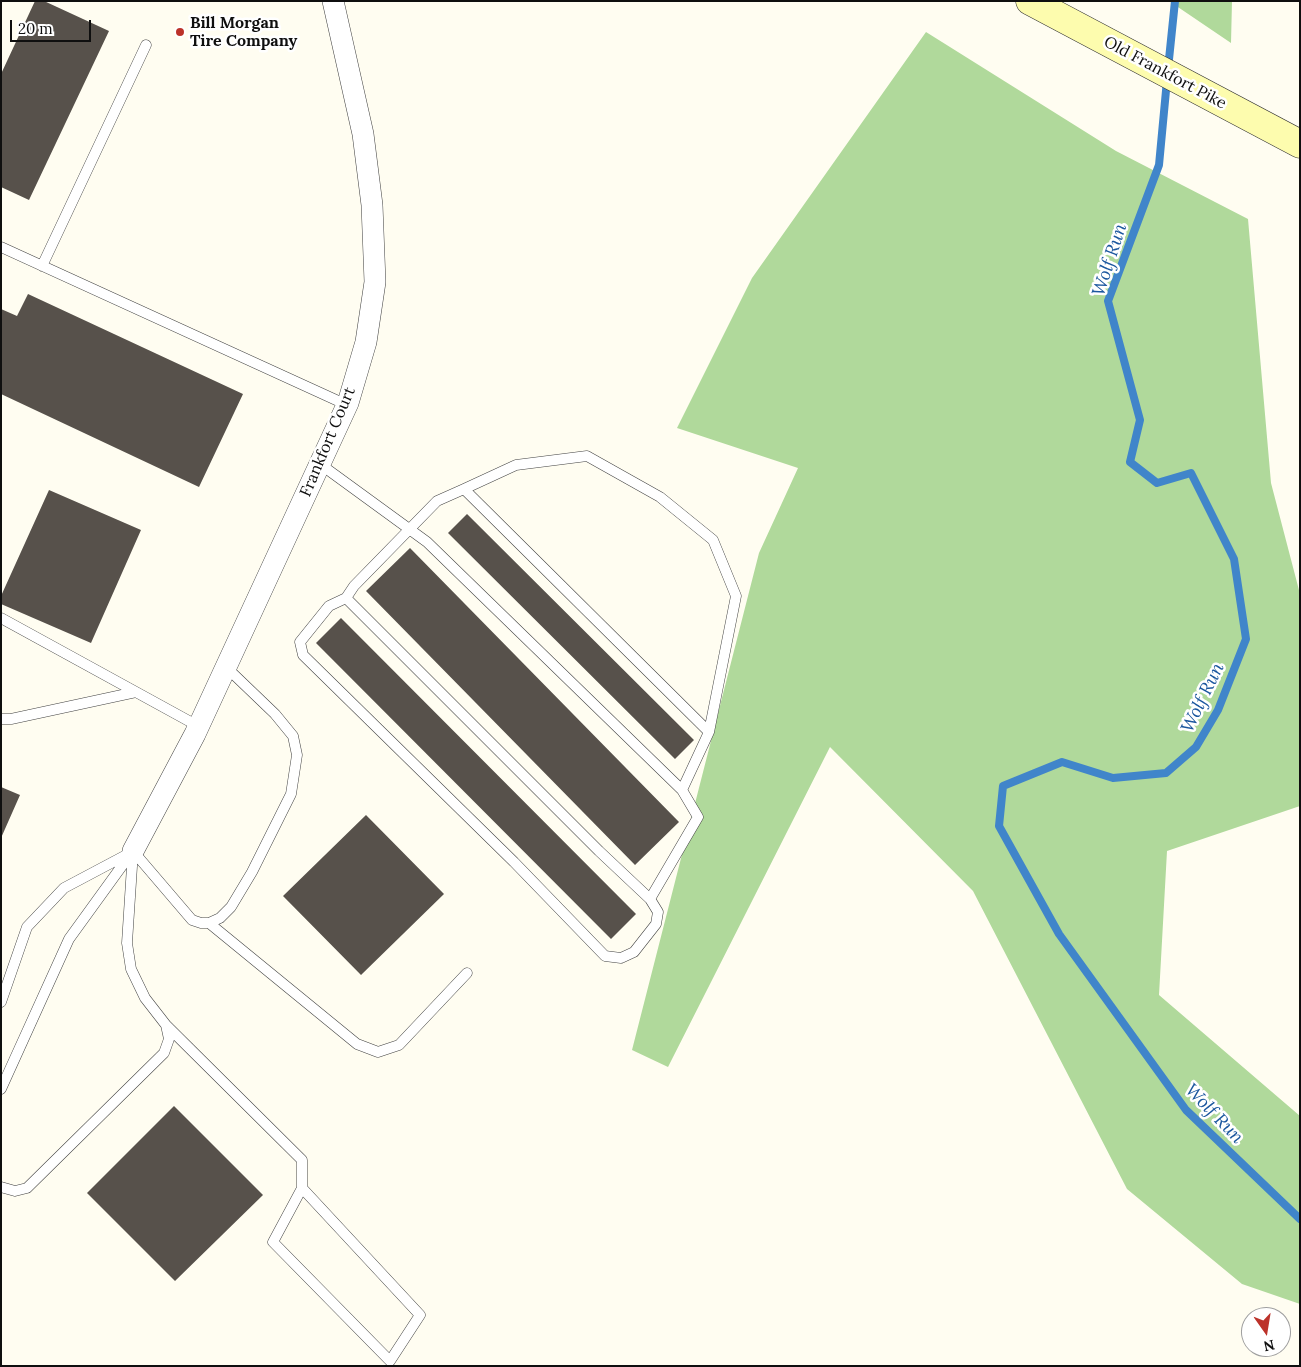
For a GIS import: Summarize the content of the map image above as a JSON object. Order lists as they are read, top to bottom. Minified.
{"streets":{"main road":["Old Frankfort Pike"],"street":["Frankfort Court"]},"water":["Wolf Run"],"places":["Bill Morgan Tire Company"],"scale_bar":"20 m","north":"bottom"}
